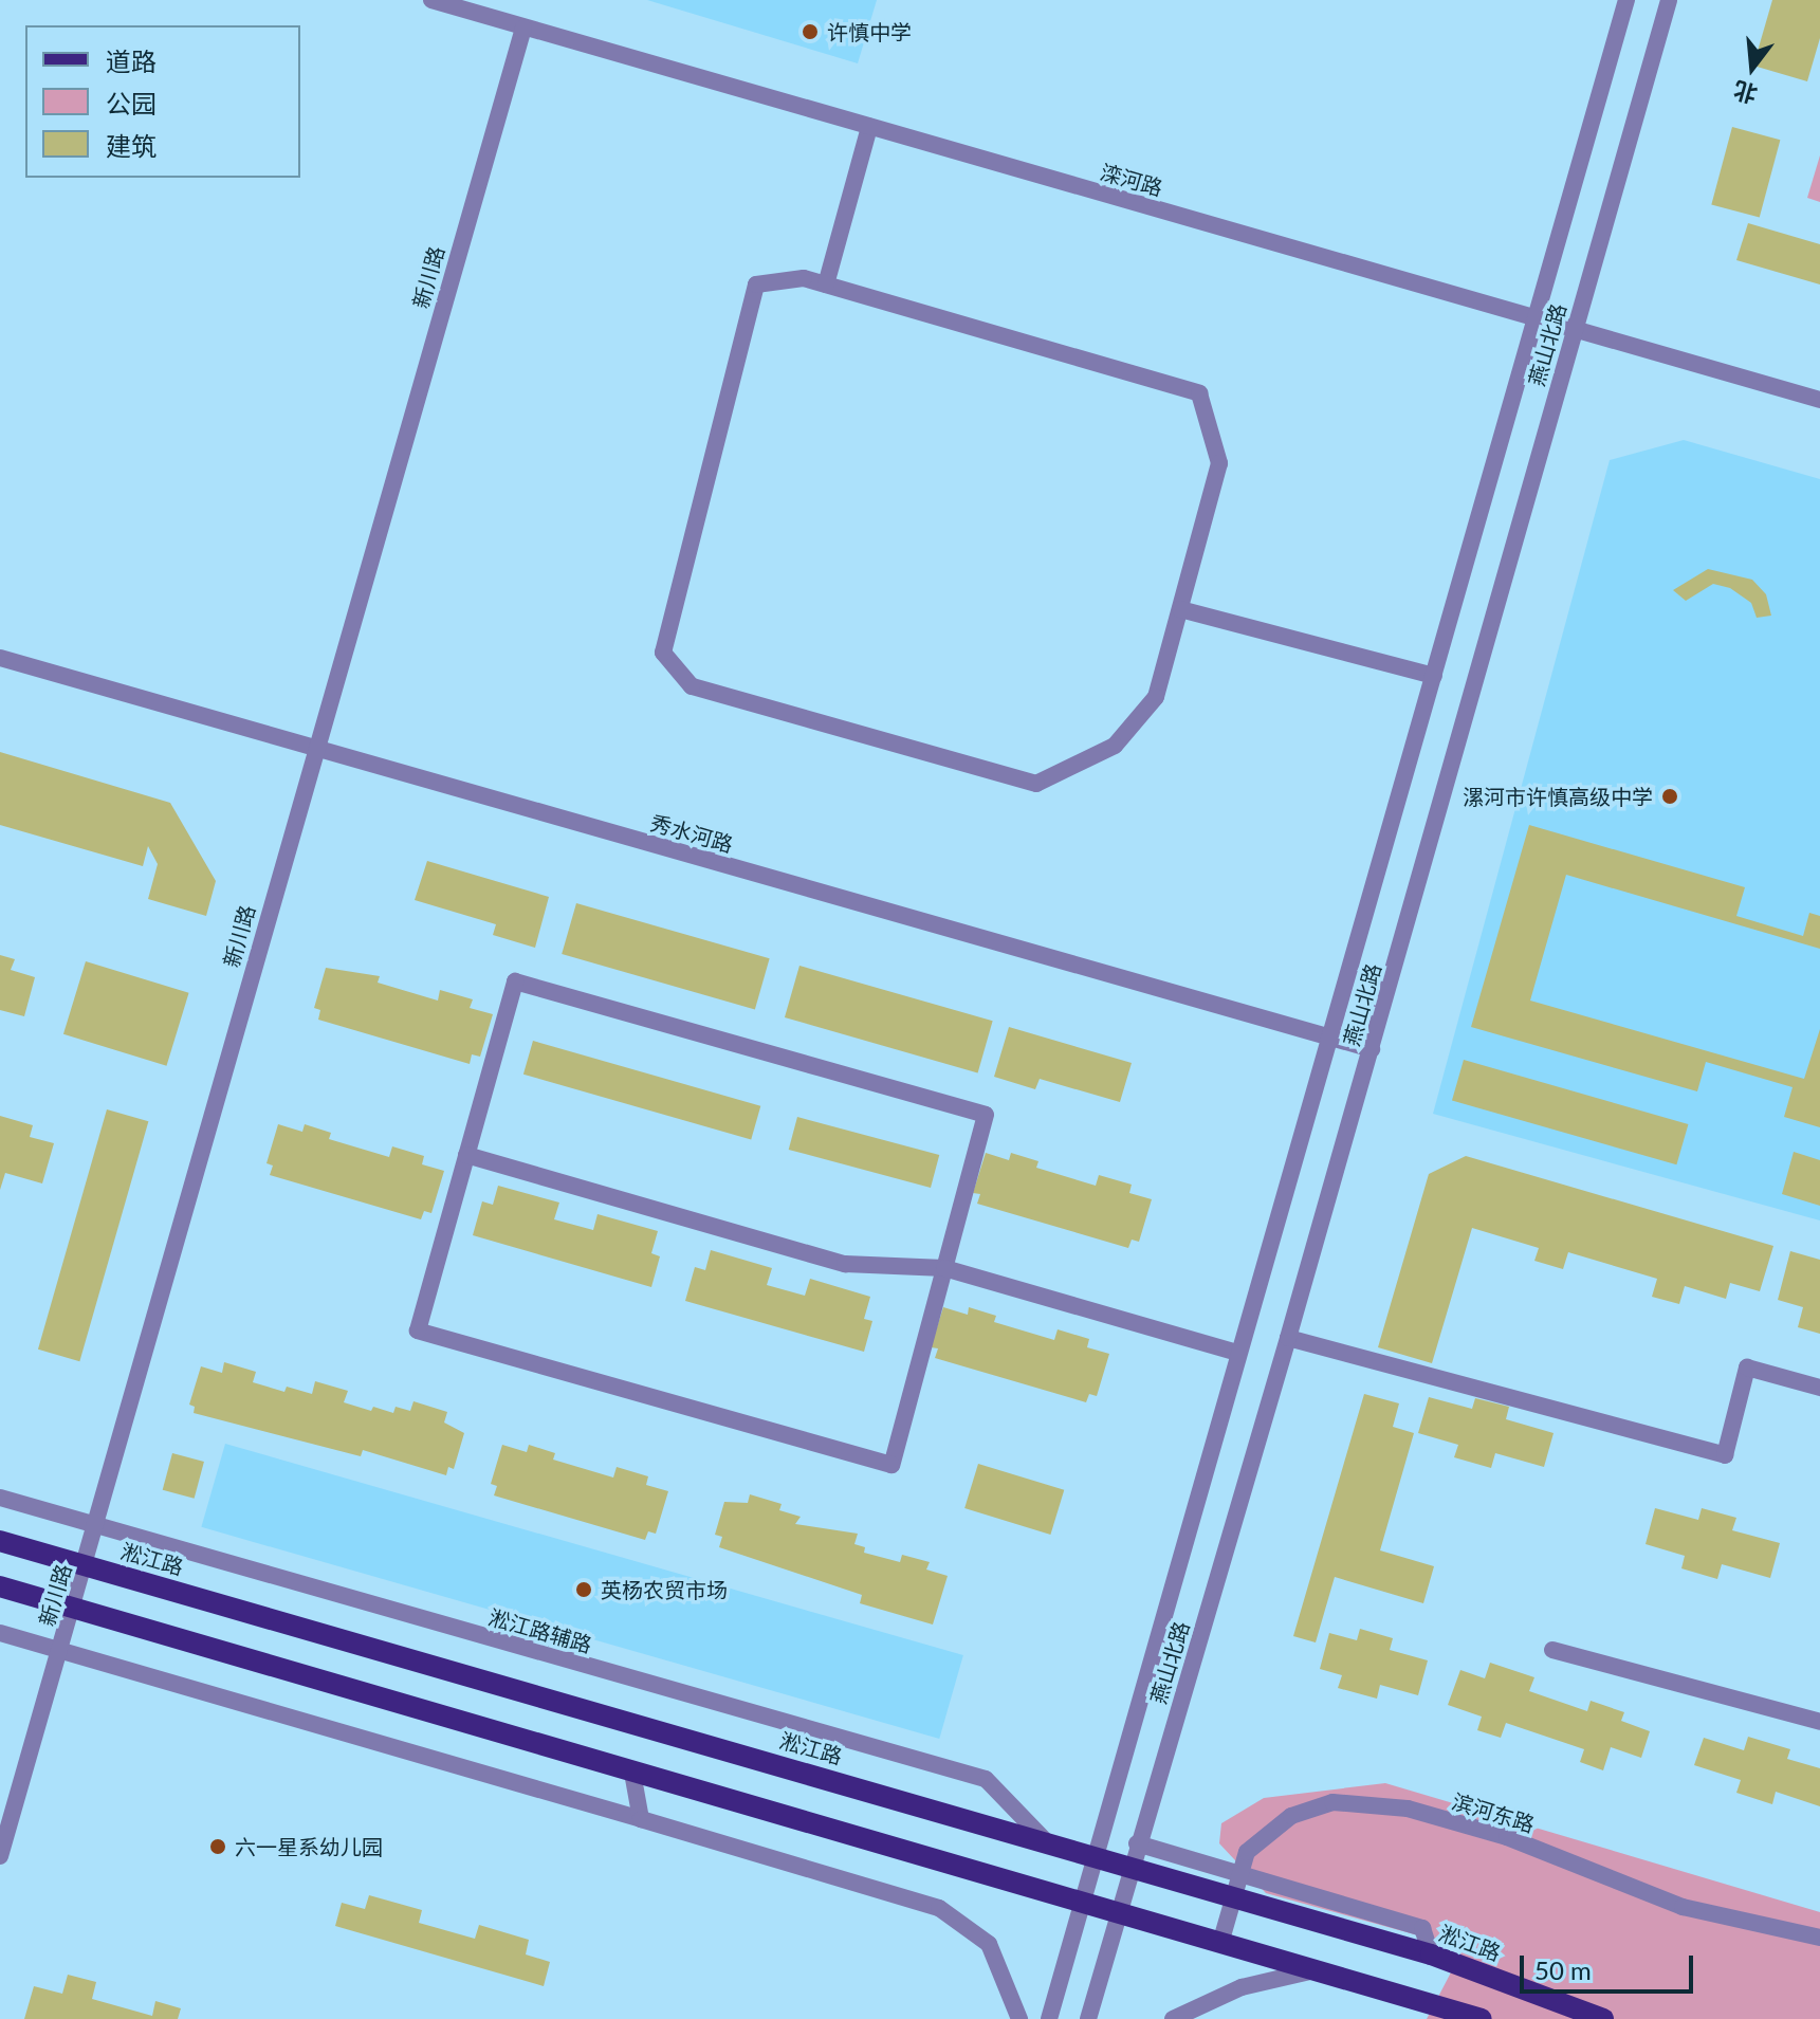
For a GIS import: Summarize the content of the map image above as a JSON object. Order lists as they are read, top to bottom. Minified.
{"streets":{"main road":["淞江路"],"street":["滦河路","新川路","燕山北路","秀水河路","淞江路辅路","滨河东路"]},"crossings":[["滦河路","新川路"],["滦河路","燕山北路"],["新川路","秀水河路"],["新川路","淞江路"],["新川路","淞江路辅路"],["燕山北路","秀水河路"],["燕山北路","淞江路"],["淞江路","淞江路辅路"],["淞江路","滨河东路"]],"places":["许慎中学","漯河市许慎高级中学","英杨农贸市场","六一星系幼儿园"],"legend":["道路","公园","建筑"],"scale_bar":"50 m","north":"bottom"}
